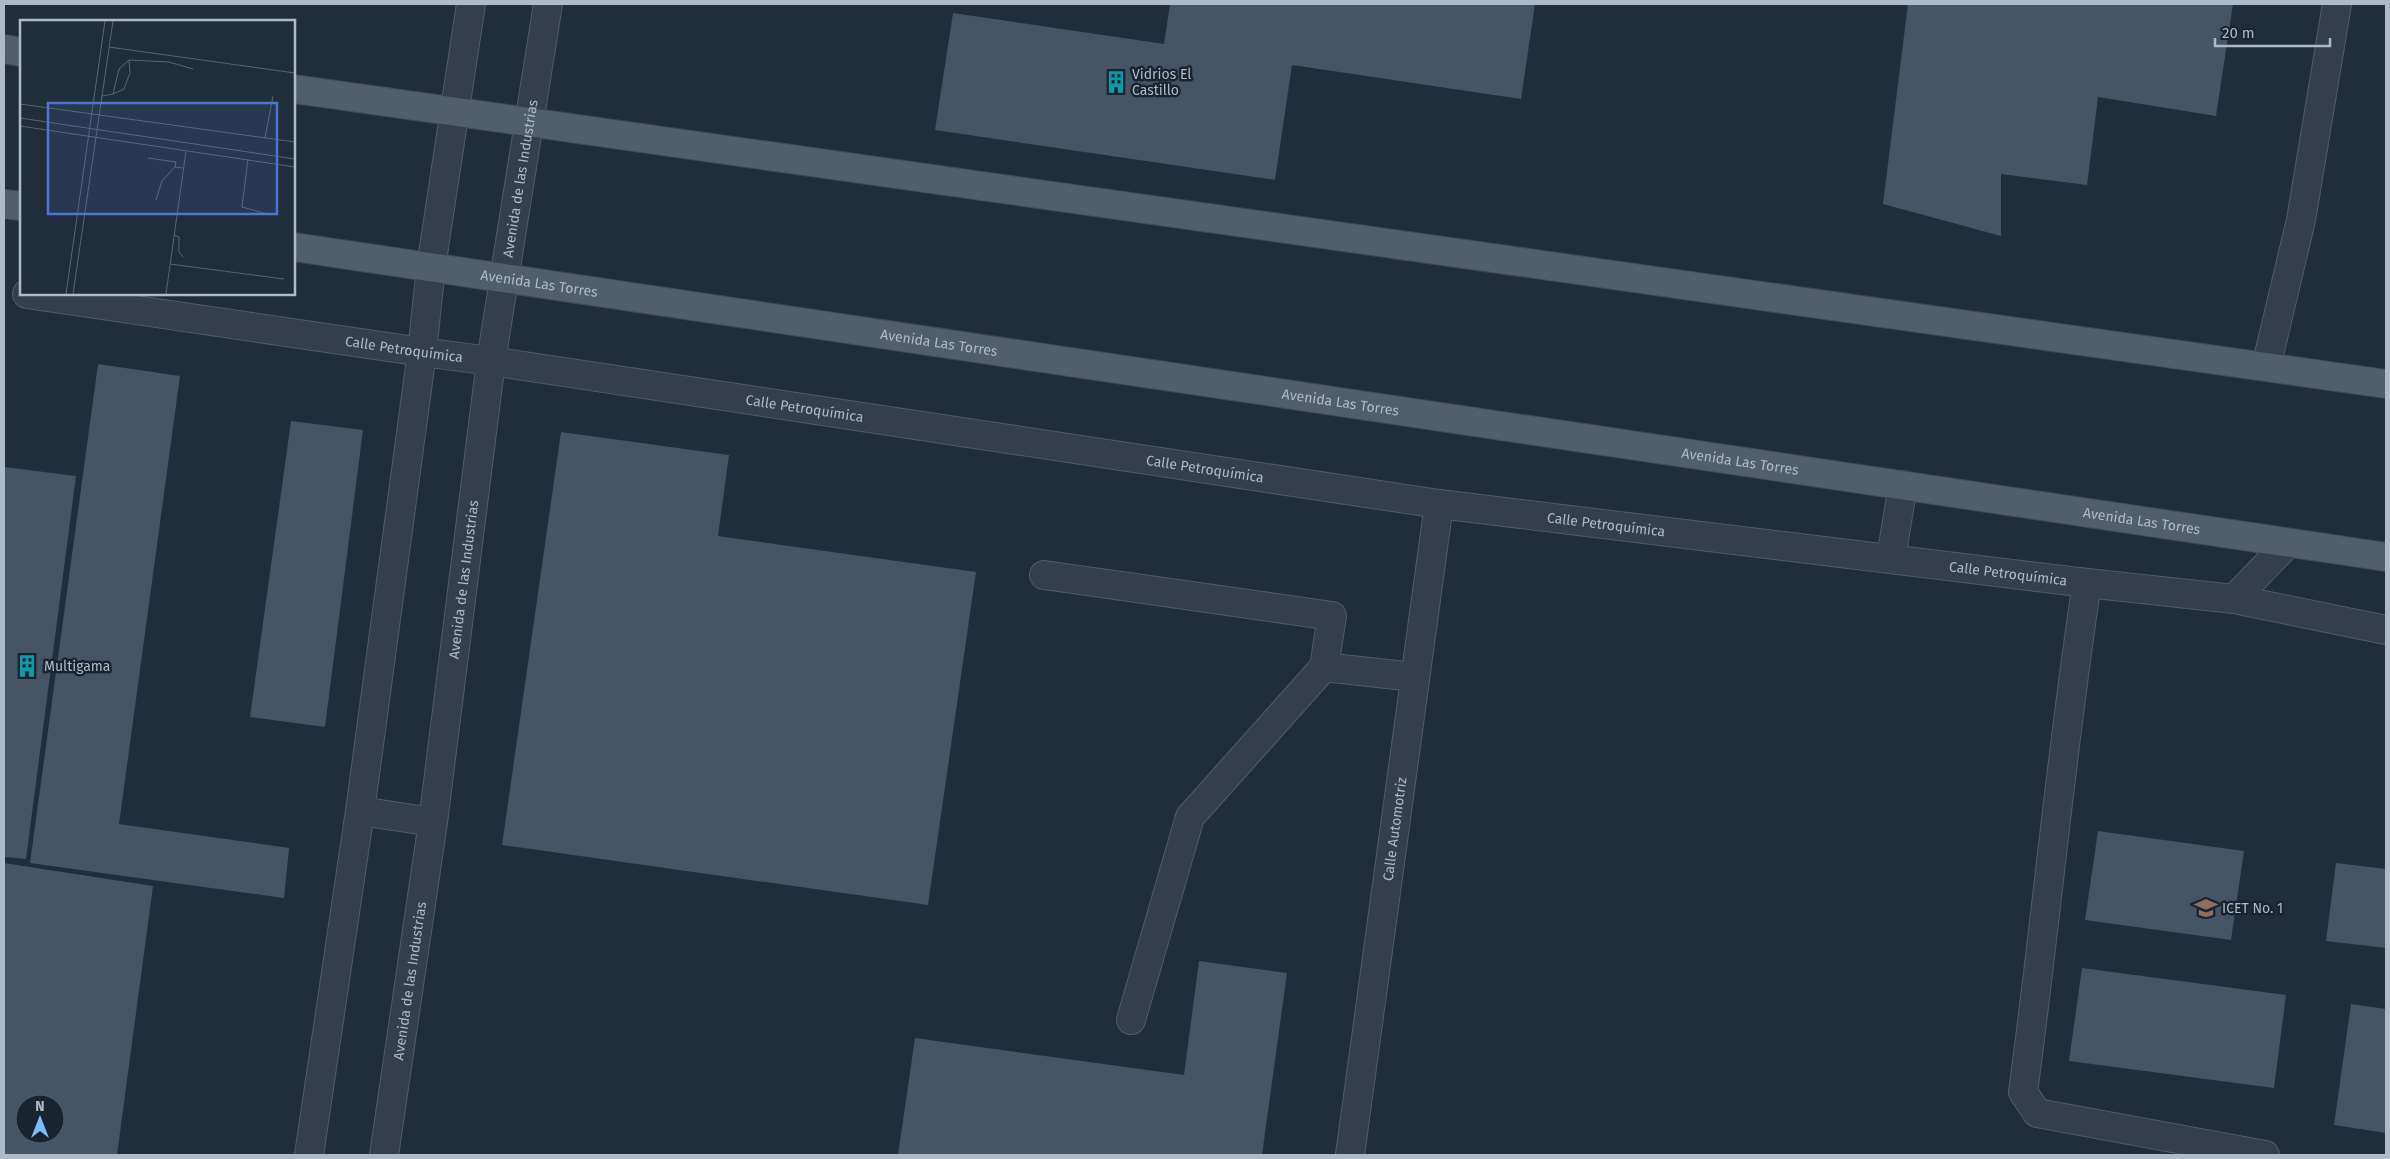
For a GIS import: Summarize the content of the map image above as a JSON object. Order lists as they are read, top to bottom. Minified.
{"streets":{"main road":["Avenida Las Torres"],"street":["Avenida de las Industrias","Calle Petroquímica","Calle Automotriz"]},"crossings":[["Avenida de las Industrias","Avenida Las Torres"],["Avenida de las Industrias","Calle Petroquímica"],["Calle Petroquímica","Calle Automotriz"]],"places":{"building":["Vidrios El Castillo","Multigama"],"school or university":["ICET No. 1"]},"scale_bar":"20 m","north":"top"}
